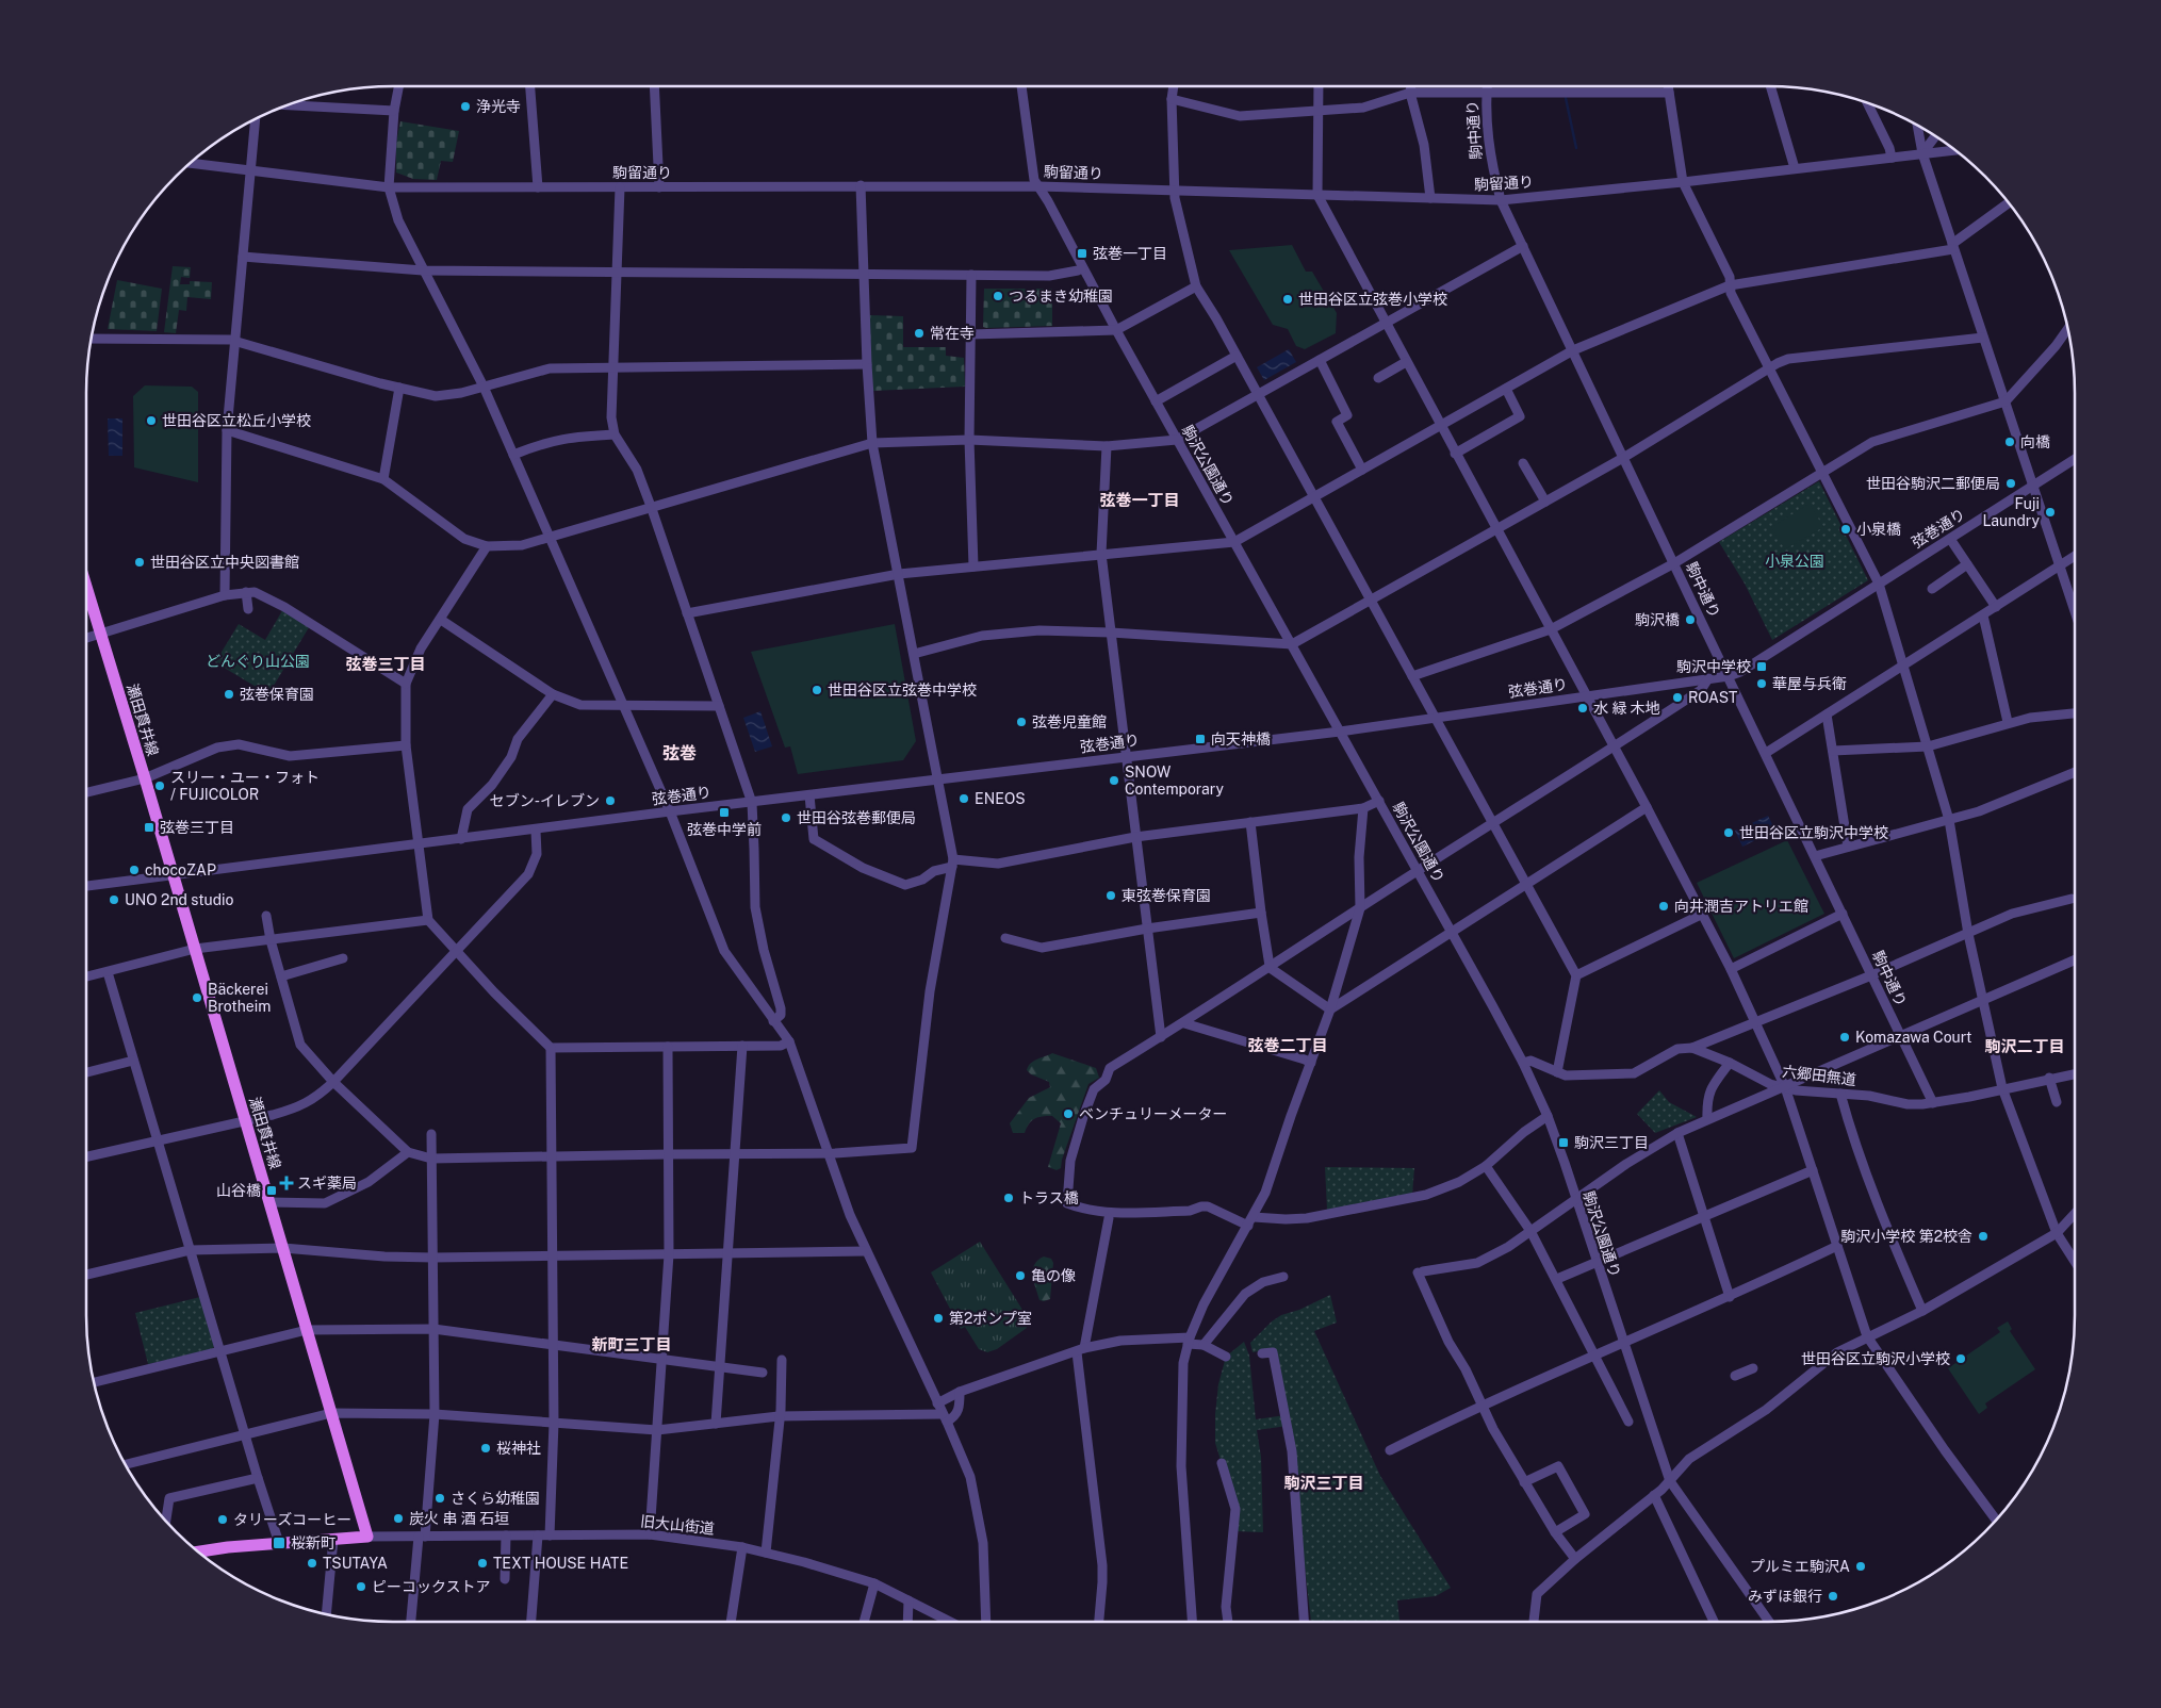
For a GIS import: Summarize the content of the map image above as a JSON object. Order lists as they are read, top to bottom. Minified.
{"streets":{"main road":["瀬田貫井線"],"street":["駒中通り","駒留通り","駒沢公園通り","弦巻通り","六郷田無道","旧大山街道"]},"crossings":[["駒中通り","駒留通り"],["駒中通り","弦巻通り"],["駒中通り","六郷田無道"],["駒留通り","駒沢公園通り"],["駒沢公園通り","弦巻通り"],["弦巻通り","瀬田貫井線"],["瀬田貫井線","旧大山街道"]],"districts":["弦巻一丁目","弦巻三丁目","弦巻","弦巻二丁目","駒沢二丁目","新町三丁目","駒沢三丁目"],"parks":["小泉公園","どんぐり山公園"],"places":{"other":["浄光寺","つるまき幼稚園","世田谷区立弦巻小学校","常在寺","世田谷区立松丘小学校","向橋","世田谷駒沢二郵便局","Fuji Laundry","小泉橋","世田谷区立中央図書館","駒沢橋","華屋与兵衛","世田谷区立弦巻中学校","弦巻保育園","ROAST","水 緑 木地","弦巻児童館","SNOW Contemporary","スリー・ユー・フォト / FUJICOLOR","ENEOS","セブン-イレブン","世田谷弦巻郵便局","世田谷区立駒沢中学校","chocoZAP","東弦巻保育園","UNO 2nd studio","向井潤吉アトリエ館","Bäckerei Brotheim","Komazawa Court","ベンチュリーメーター","トラス橋","駒沢小学校 第2校舎","亀の像","第2ポンプ室","世田谷区立駒沢小学校","桜神社","さくら幼稚園","炭火 串 酒 石垣","タリーズコーヒー","TSUTAYA","TEXT HOUSE HATE","プルミエ駒沢A","ピーコックストア","みずほ銀行"],"transit":["弦巻一丁目","駒沢中学校","向天神橋","弦巻中学前","弦巻三丁目","駒沢三丁目","山谷橋","桜新町"],"health":["スギ薬局"]}}
